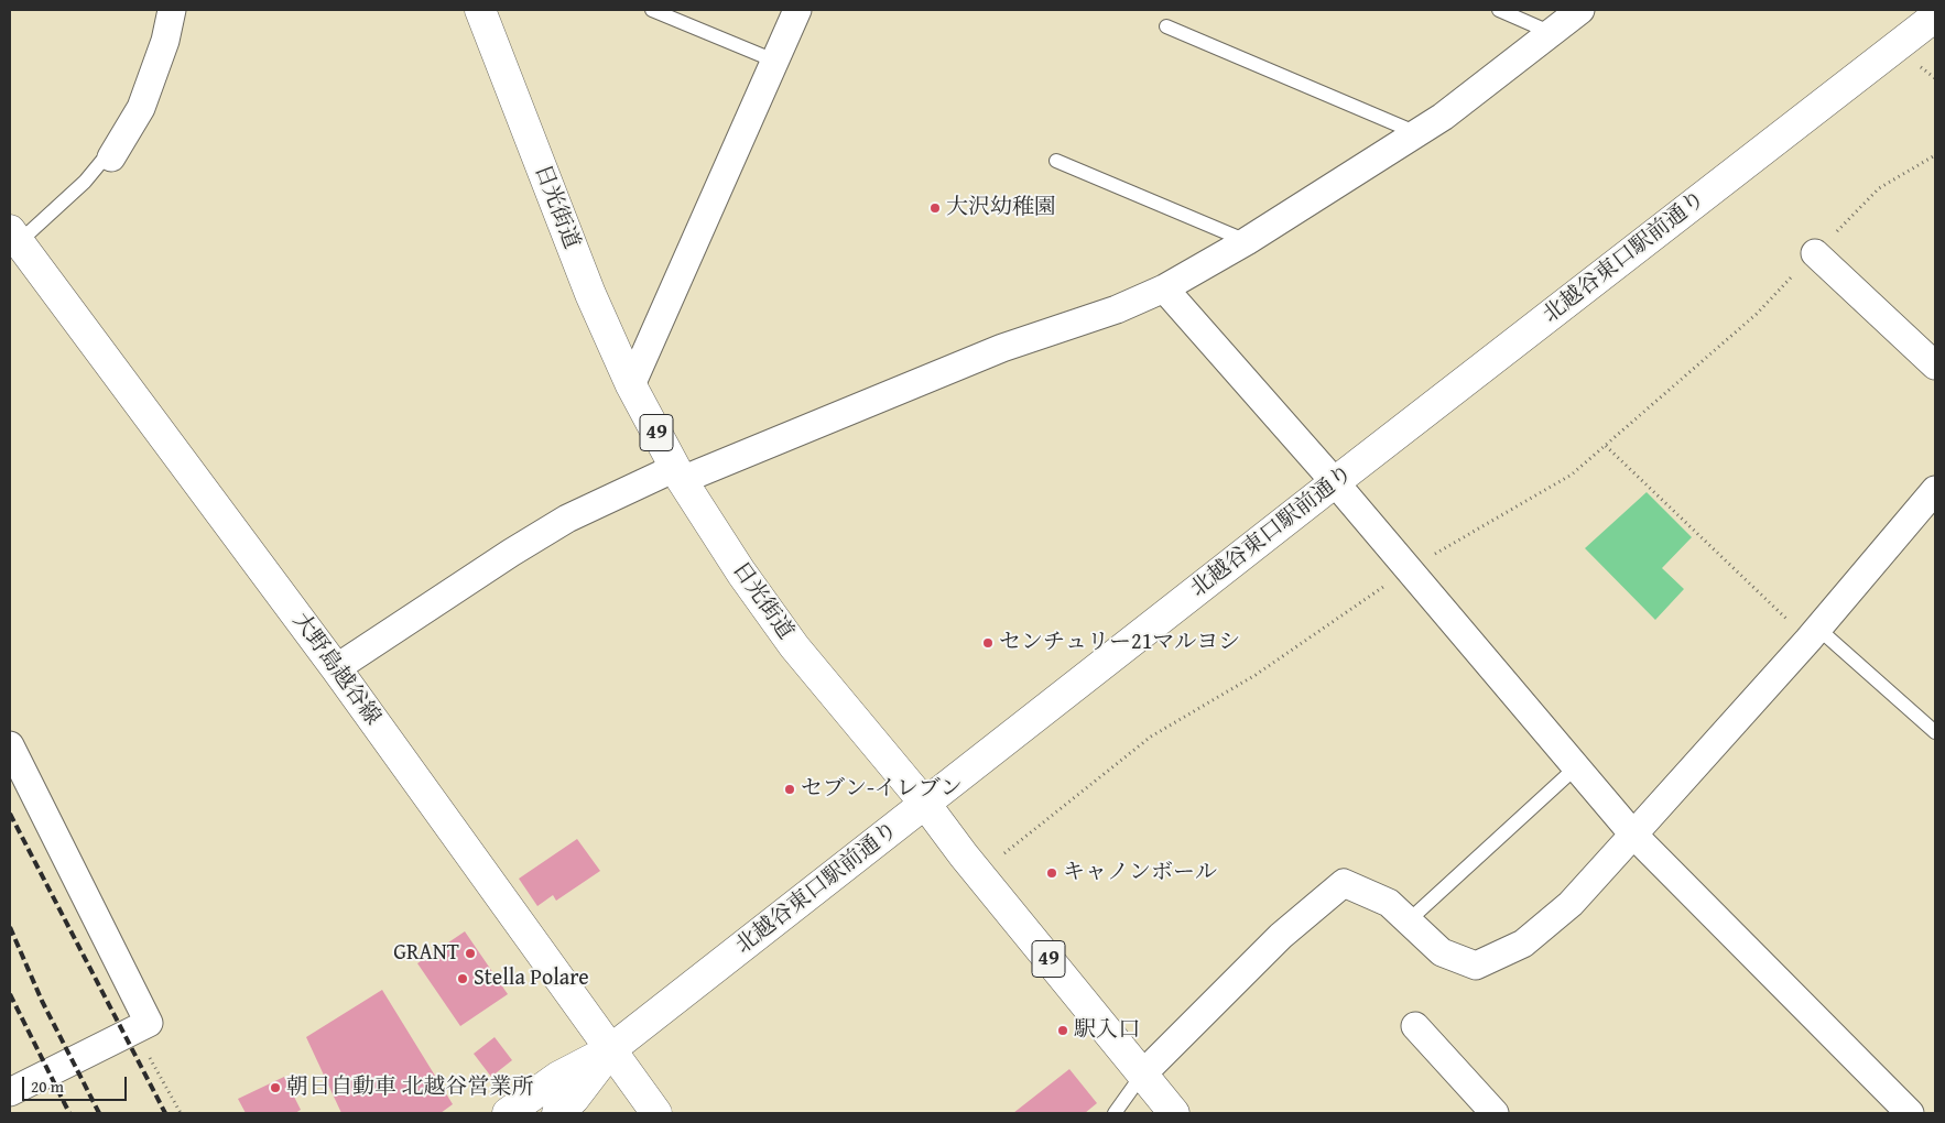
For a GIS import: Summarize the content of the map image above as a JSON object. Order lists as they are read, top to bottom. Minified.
{"streets":{"main road":["日光街道","北越谷東口駅前通り","49","大野島越谷線"]},"crossings":[["日光街道","北越谷東口駅前通り"],["北越谷東口駅前通り","大野島越谷線"]],"places":["大沢幼稚園","センチュリー21マルヨシ","セブン-イレブン","キャノンボール","GRANT","Stella Polare","駅入口","朝日自動車 北越谷営業所"],"scale_bar":"20 m"}
